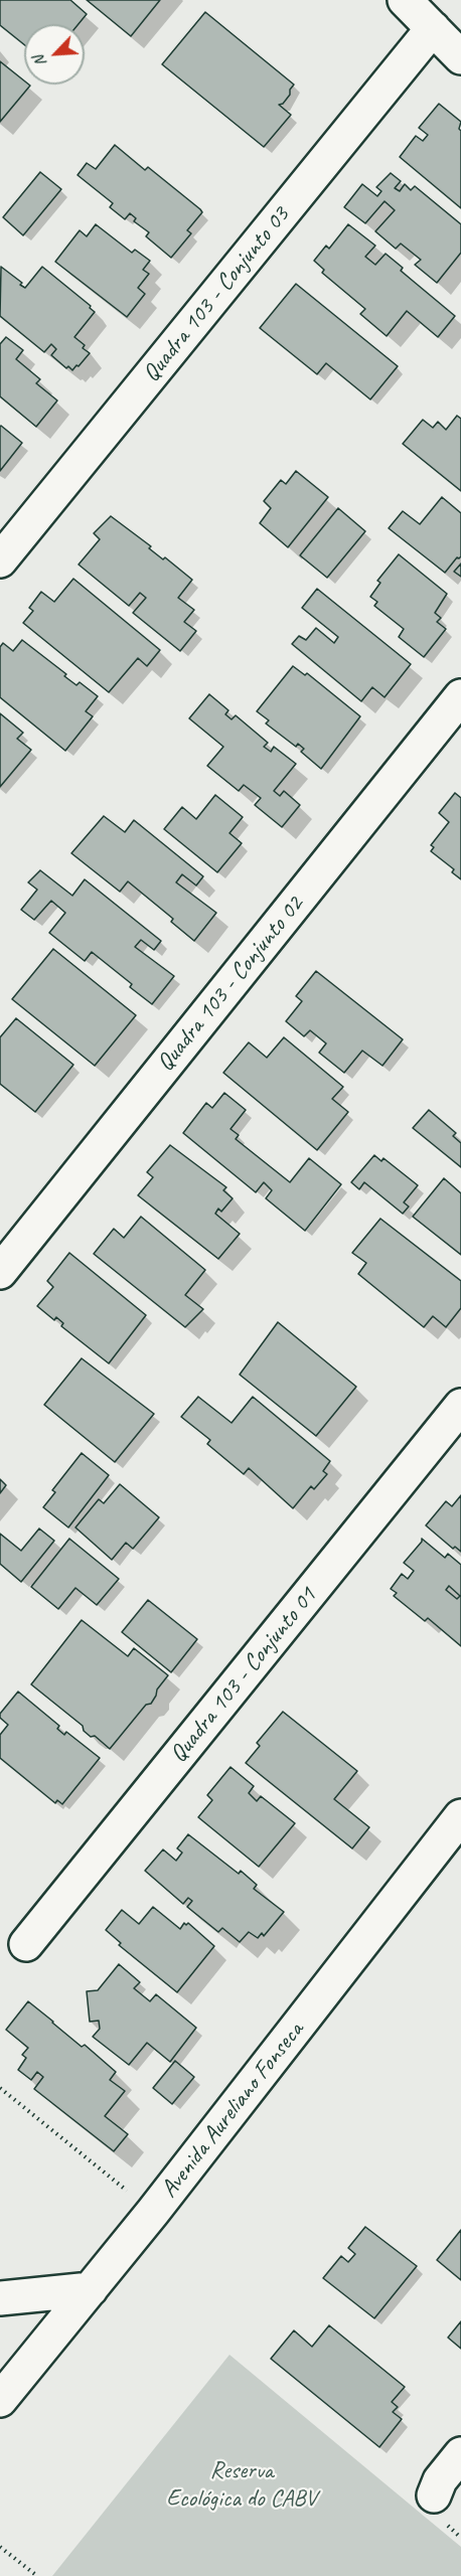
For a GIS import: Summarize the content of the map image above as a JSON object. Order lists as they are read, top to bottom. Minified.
{"streets":{"street":["Quadra 103 - Conjunto 03","Quadra 103 - Conjunto 02","Quadra 103 - Conjunto 01","Avenida Aureliano Fonseca"]},"parks":["Reserva Ecológica do CABV"],"north":"bottom left"}
